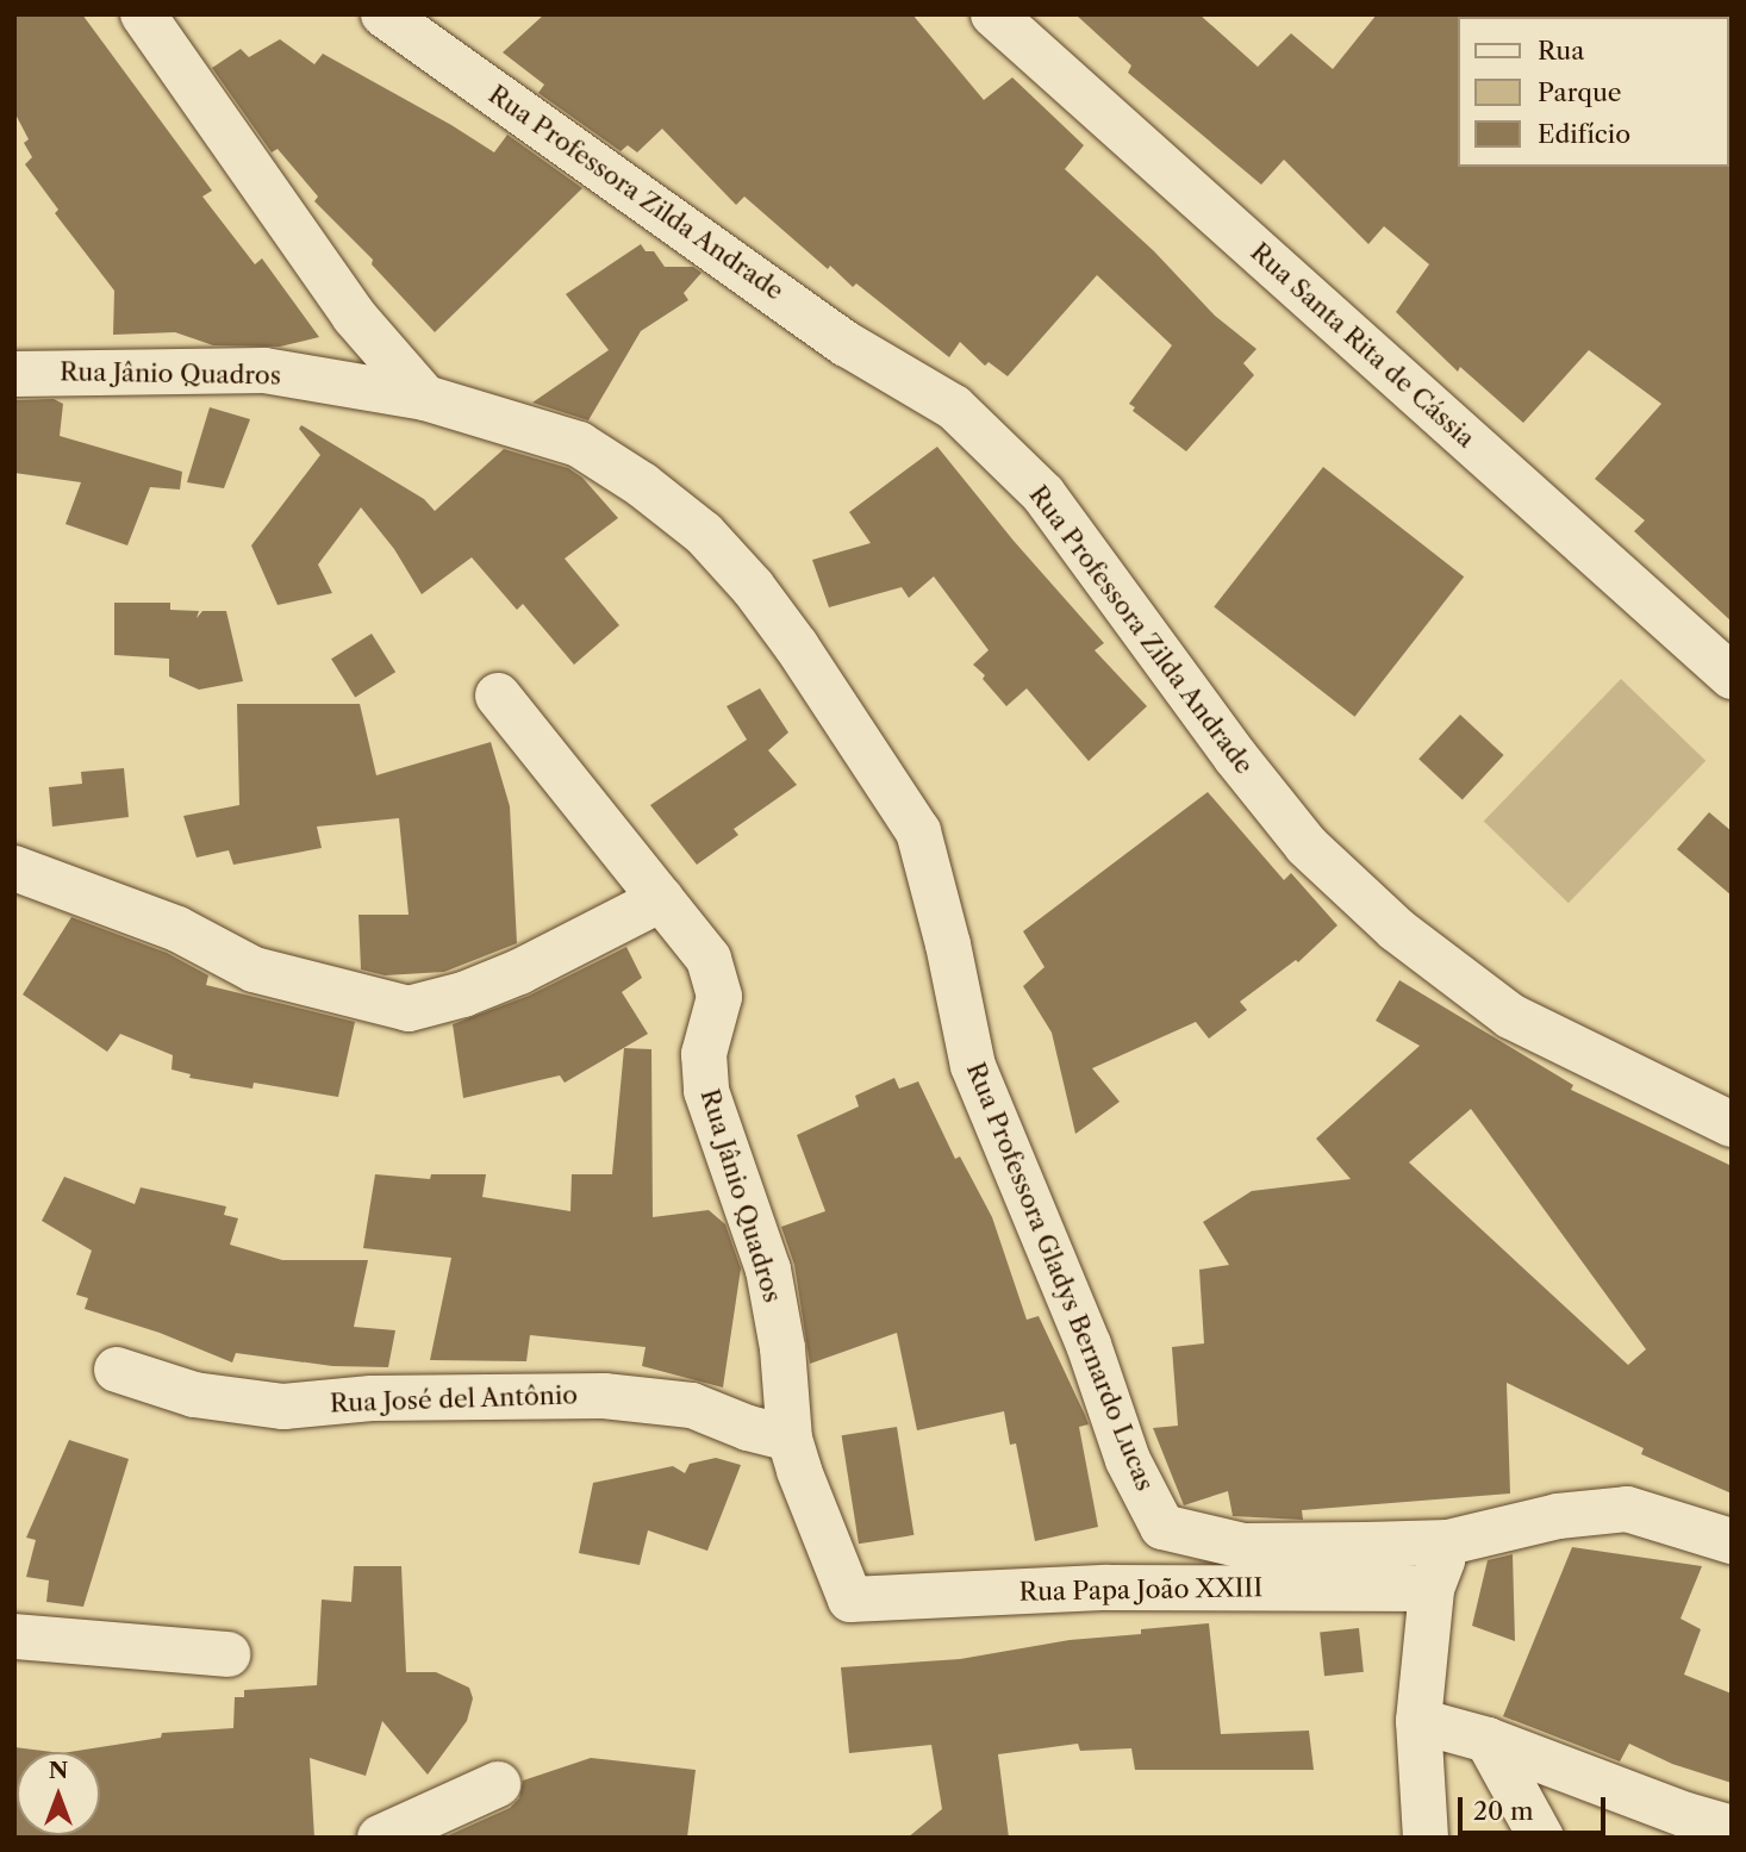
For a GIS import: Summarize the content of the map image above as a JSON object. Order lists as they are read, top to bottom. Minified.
{"streets":{"street":["Rua Professora Zilda Andrade","Rua Santa Rita de Cássia","Rua Jânio Quadros","Rua Professora Gladys Bernardo Lucas","Rua José del Antônio","Rua Papa João XXIII"]},"crossings":[["Rua Jânio Quadros","Rua Professora Gladys Bernardo Lucas"],["Rua Jânio Quadros","Rua José del Antônio"],["Rua Jânio Quadros","Rua Papa João XXIII"]],"legend":["Rua","Parque","Edifício"],"scale_bar":"20 m","north":"top"}
